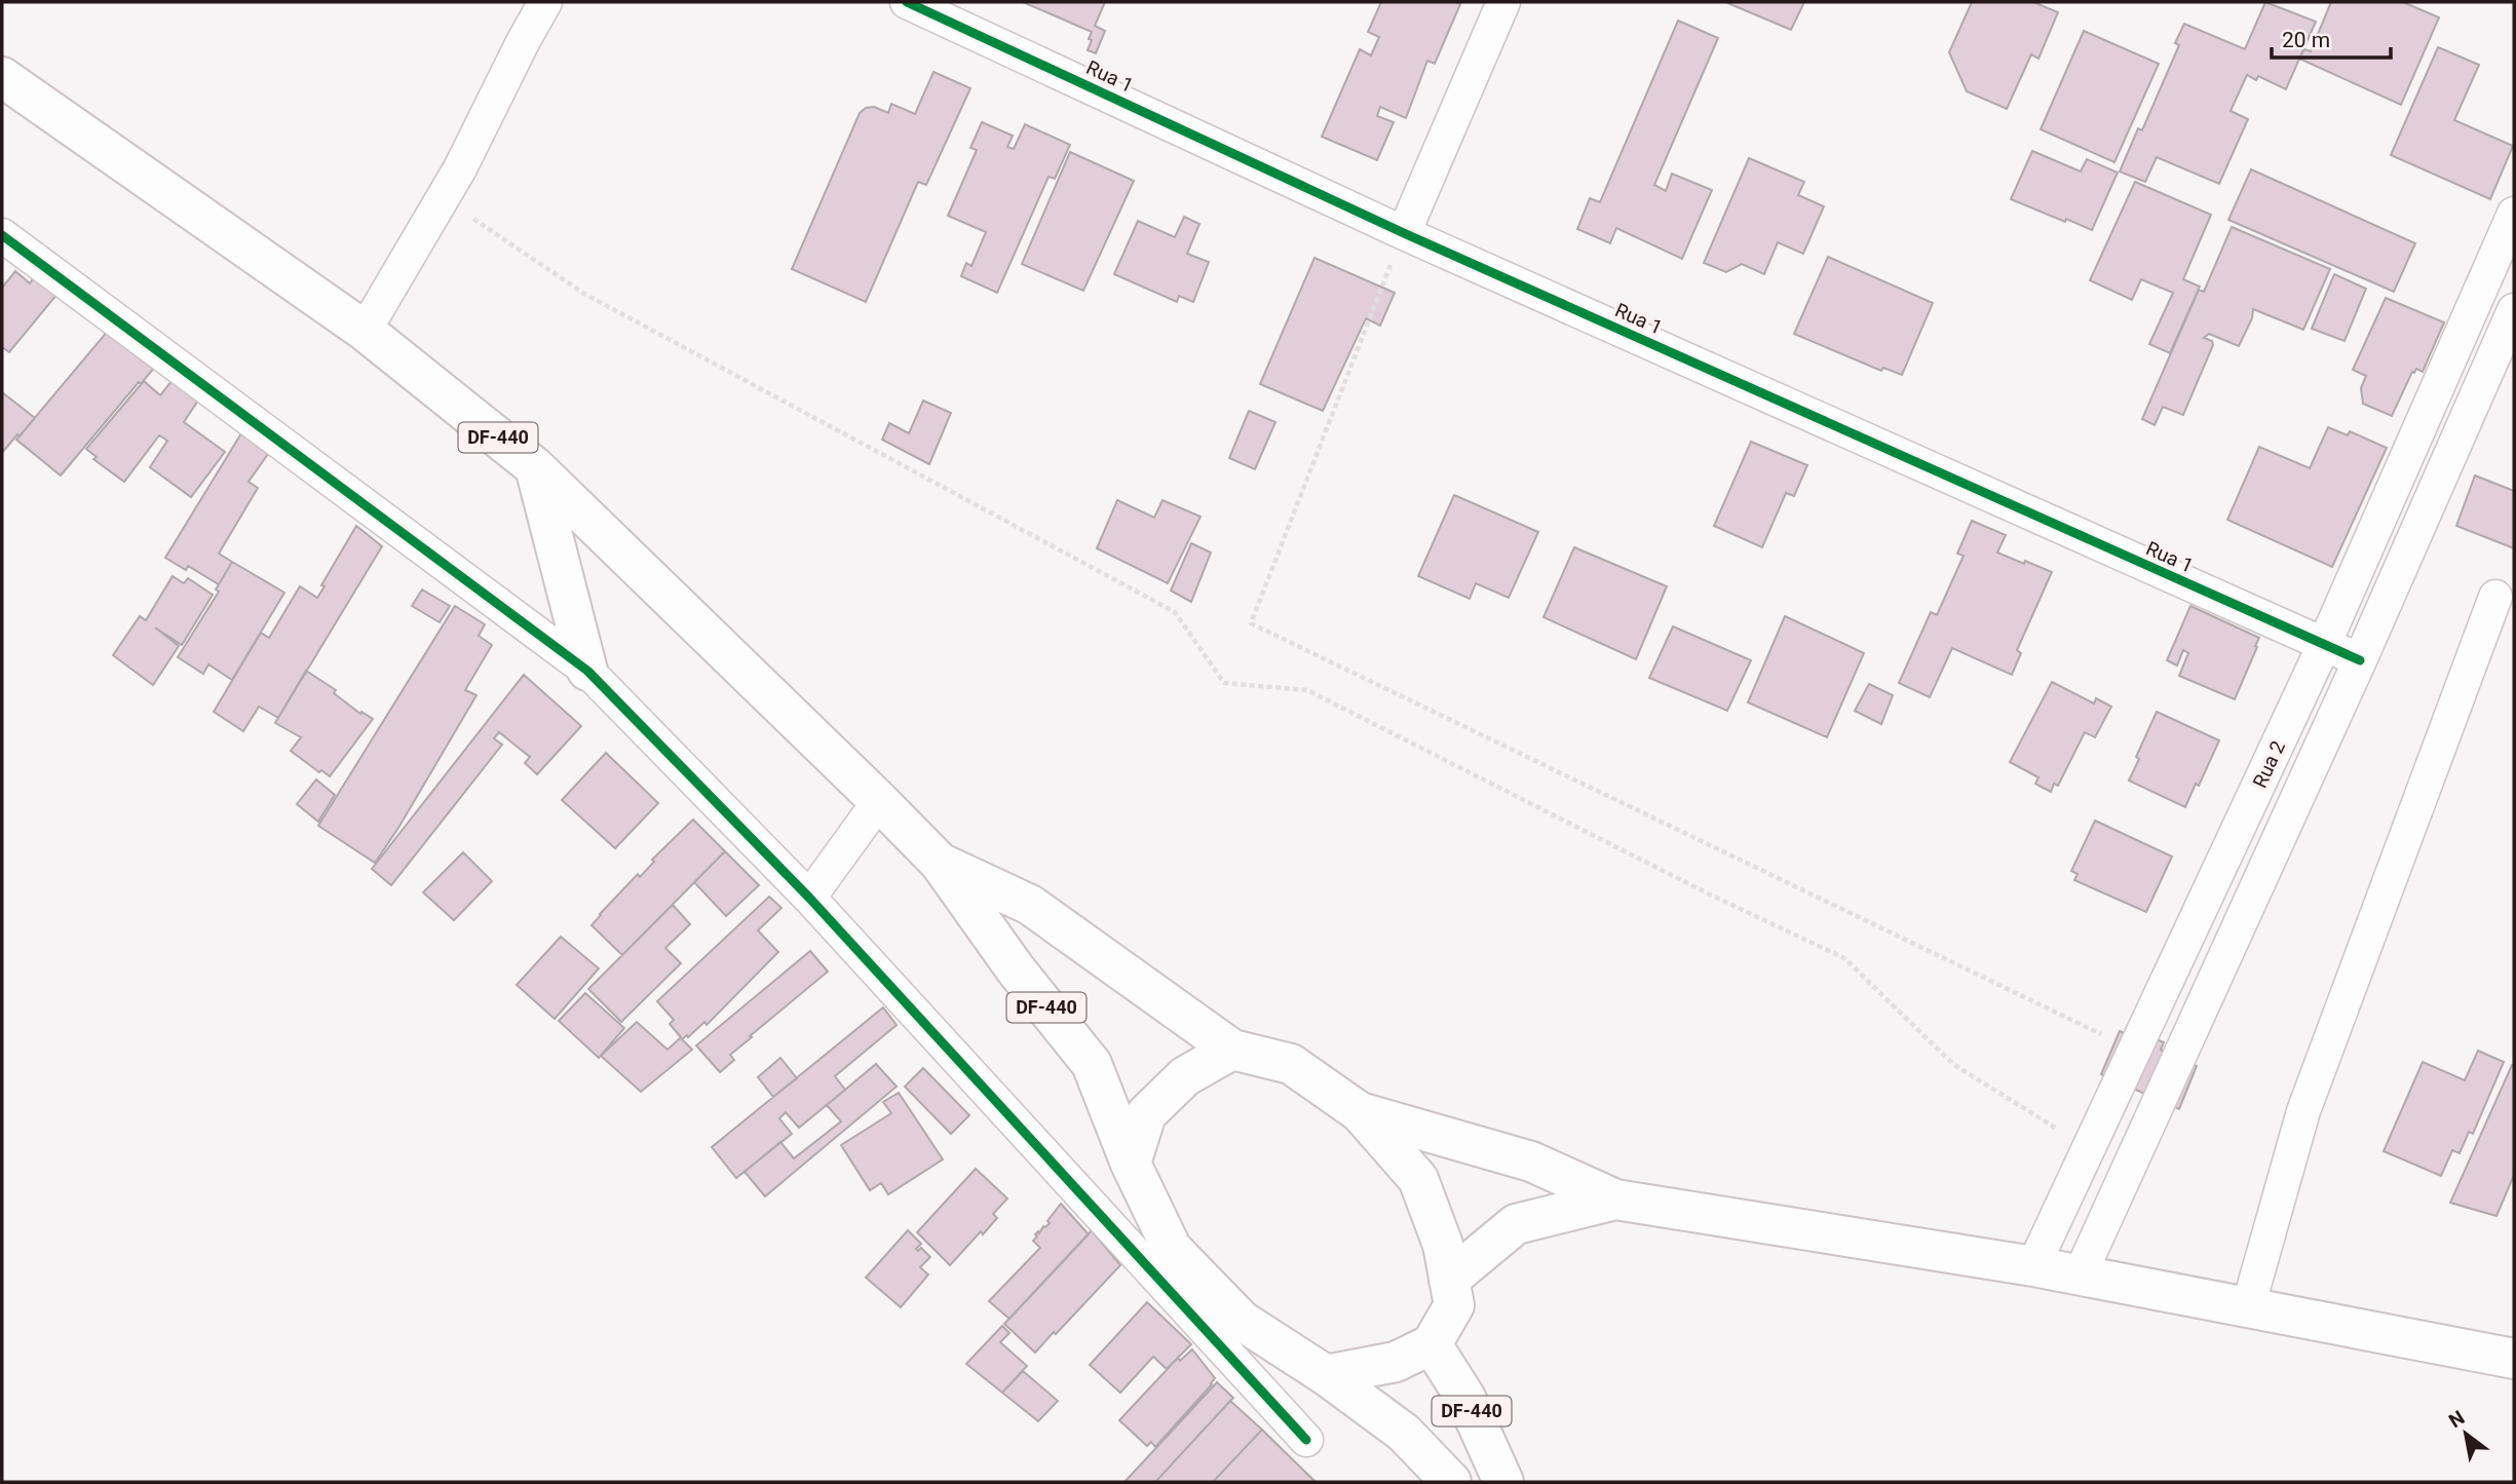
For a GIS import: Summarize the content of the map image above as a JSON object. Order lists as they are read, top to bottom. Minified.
{"streets":{"main road":["DF-440"],"street":["Rua 1","Rua 2"]},"crossings":[["Rua 1","Rua 2"]],"scale_bar":"20 m","north":"top left"}
